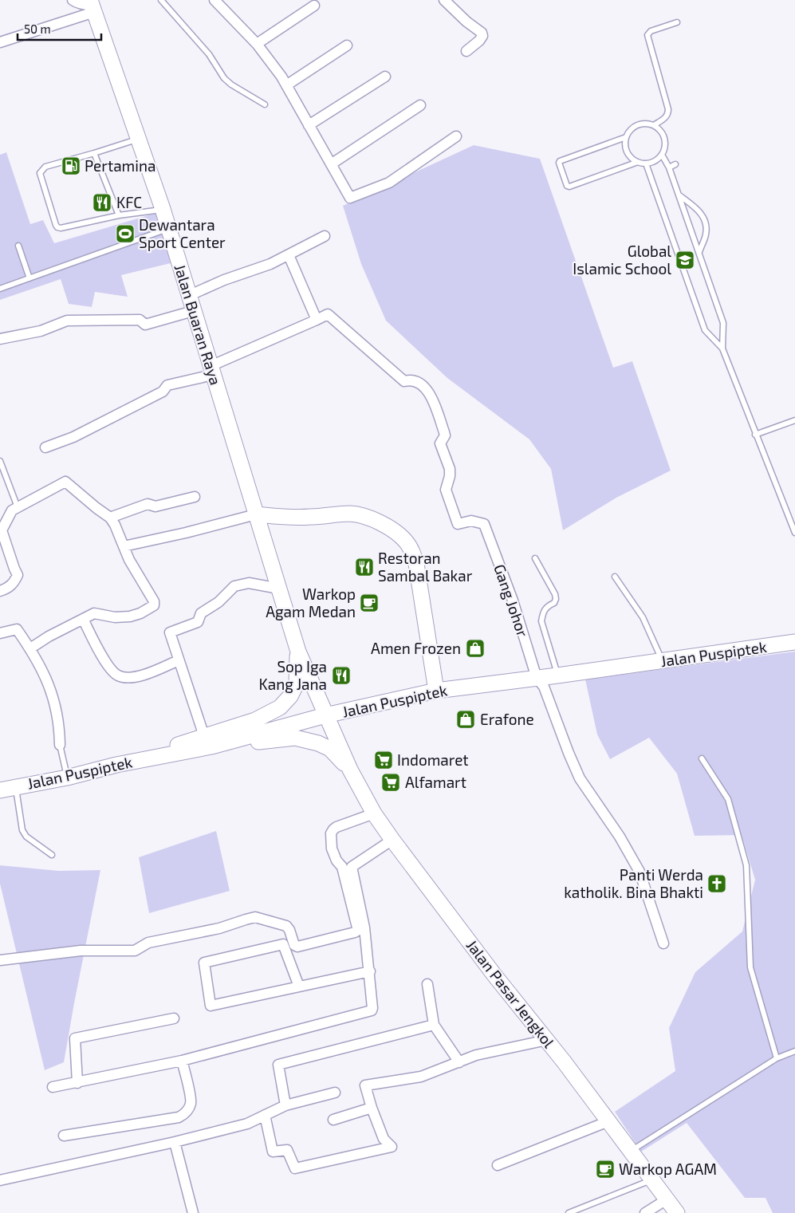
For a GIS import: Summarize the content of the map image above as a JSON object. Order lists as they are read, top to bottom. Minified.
{"streets":{"main road":["Jalan Buaran Raya","Jalan Puspiptek","Jalan Pasar Jengkol"],"street":["Gang Johor"]},"crossings":[["Jalan Buaran Raya","Jalan Puspiptek"],["Jalan Buaran Raya","Jalan Pasar Jengkol"],["Gang Johor","Jalan Puspiptek"]],"places":{"fuel station":["Pertamina"],"restaurant":["KFC","Restoran Sambal Bakar","Sop Iga Kang Jana"],"sports":["Dewantara Sport Center"],"school or university":["Global Islamic School"],"cafe":["Warkop Agam Medan","Warkop AGAM"],"shop":["Amen Frozen","Erafone"],"supermarket":["Indomaret","Alfamart"],"church":["Panti Werda katholik. Bina Bhakti"]},"scale_bar":"50 m"}
